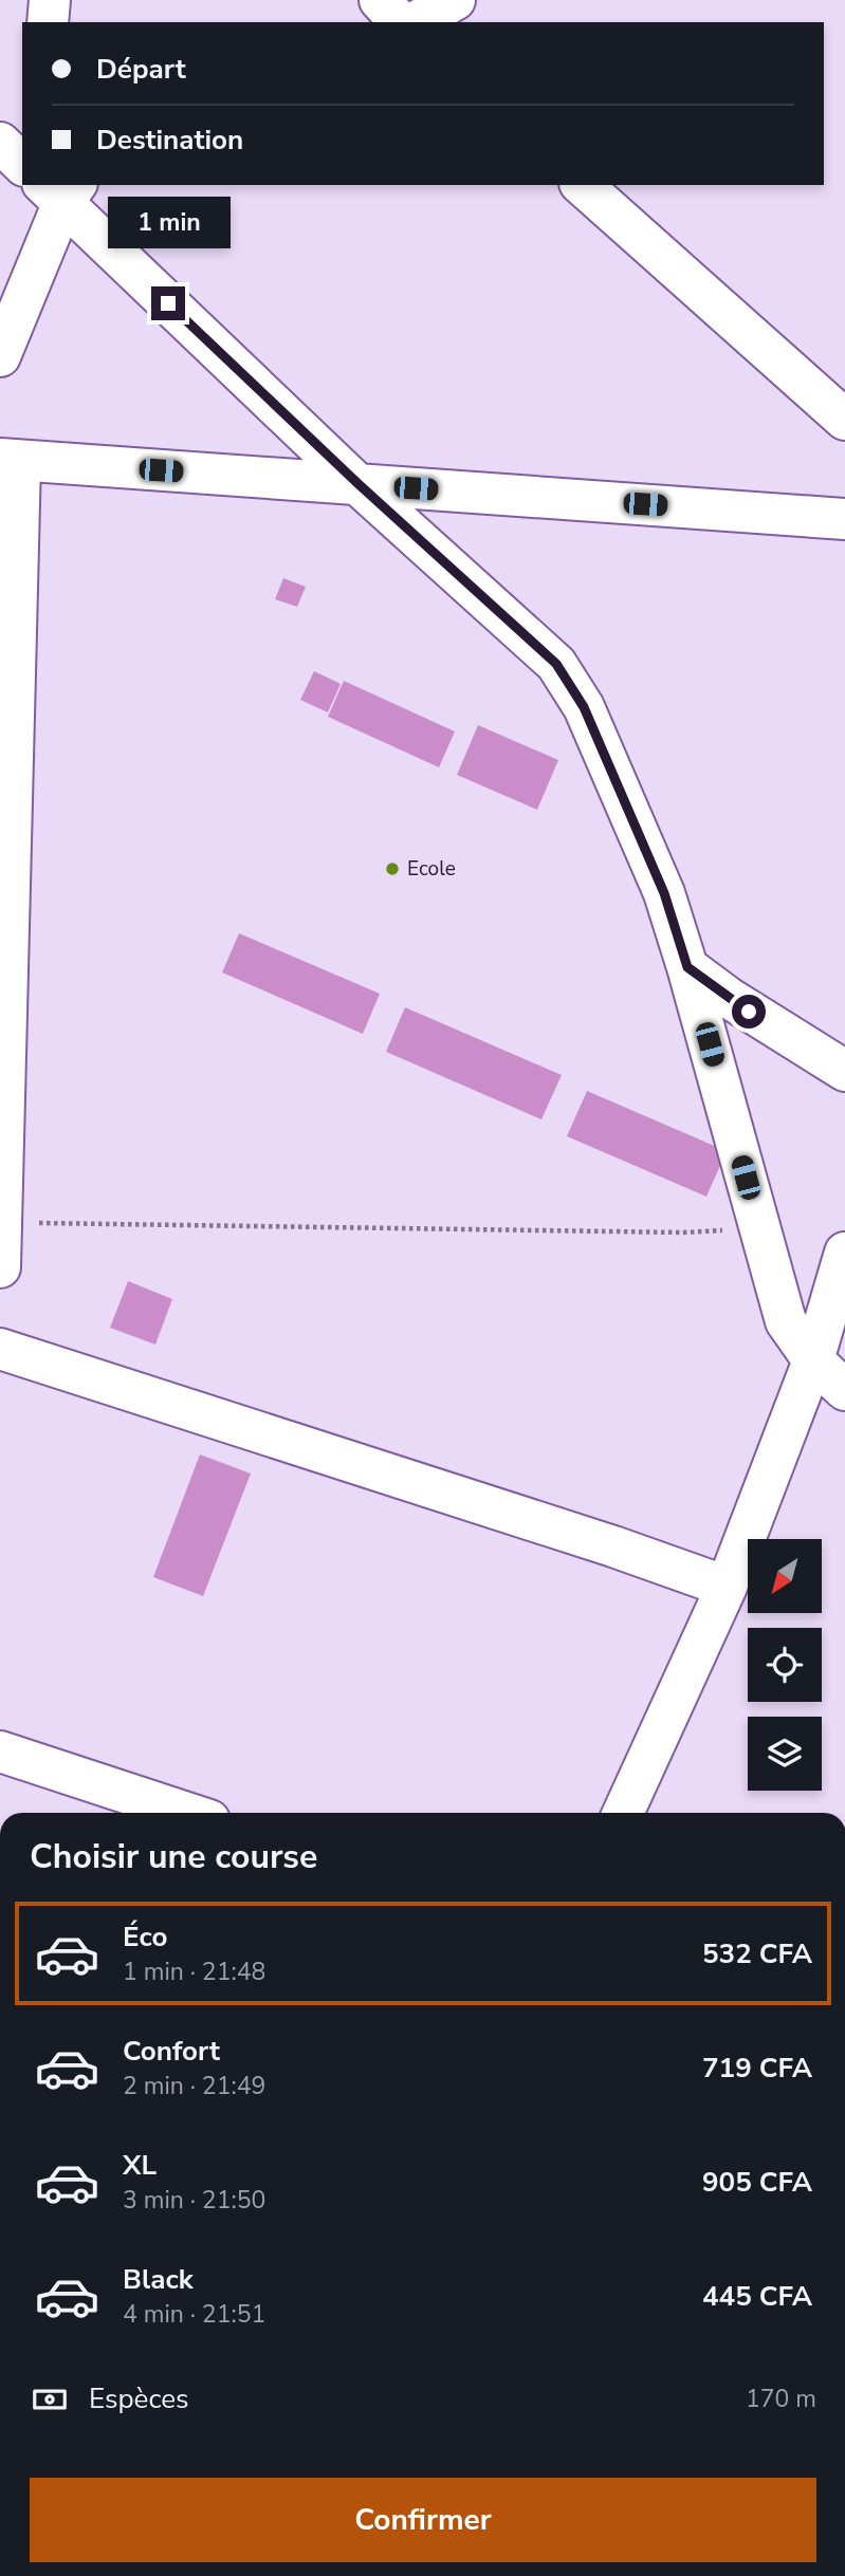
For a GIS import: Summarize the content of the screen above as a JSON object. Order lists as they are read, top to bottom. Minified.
{"places":["Ecole"],"north":"bottom left","page":{"banner":["Départ","Destination"],"bubble":"1 min","heading":"Choisir une course","list":[{"name":"Éco","note":"1 min · 21:48","value":"532 CFA"},{"name":"Confort","note":"2 min · 21:49","value":"719 CFA"},{"name":"XL","note":"3 min · 21:50","value":"905 CFA"},{"name":"Black","note":"4 min · 21:51","value":"445 CFA"}],"pay":["Espèces","170 m"],"buttons":"Confirmer"}}
